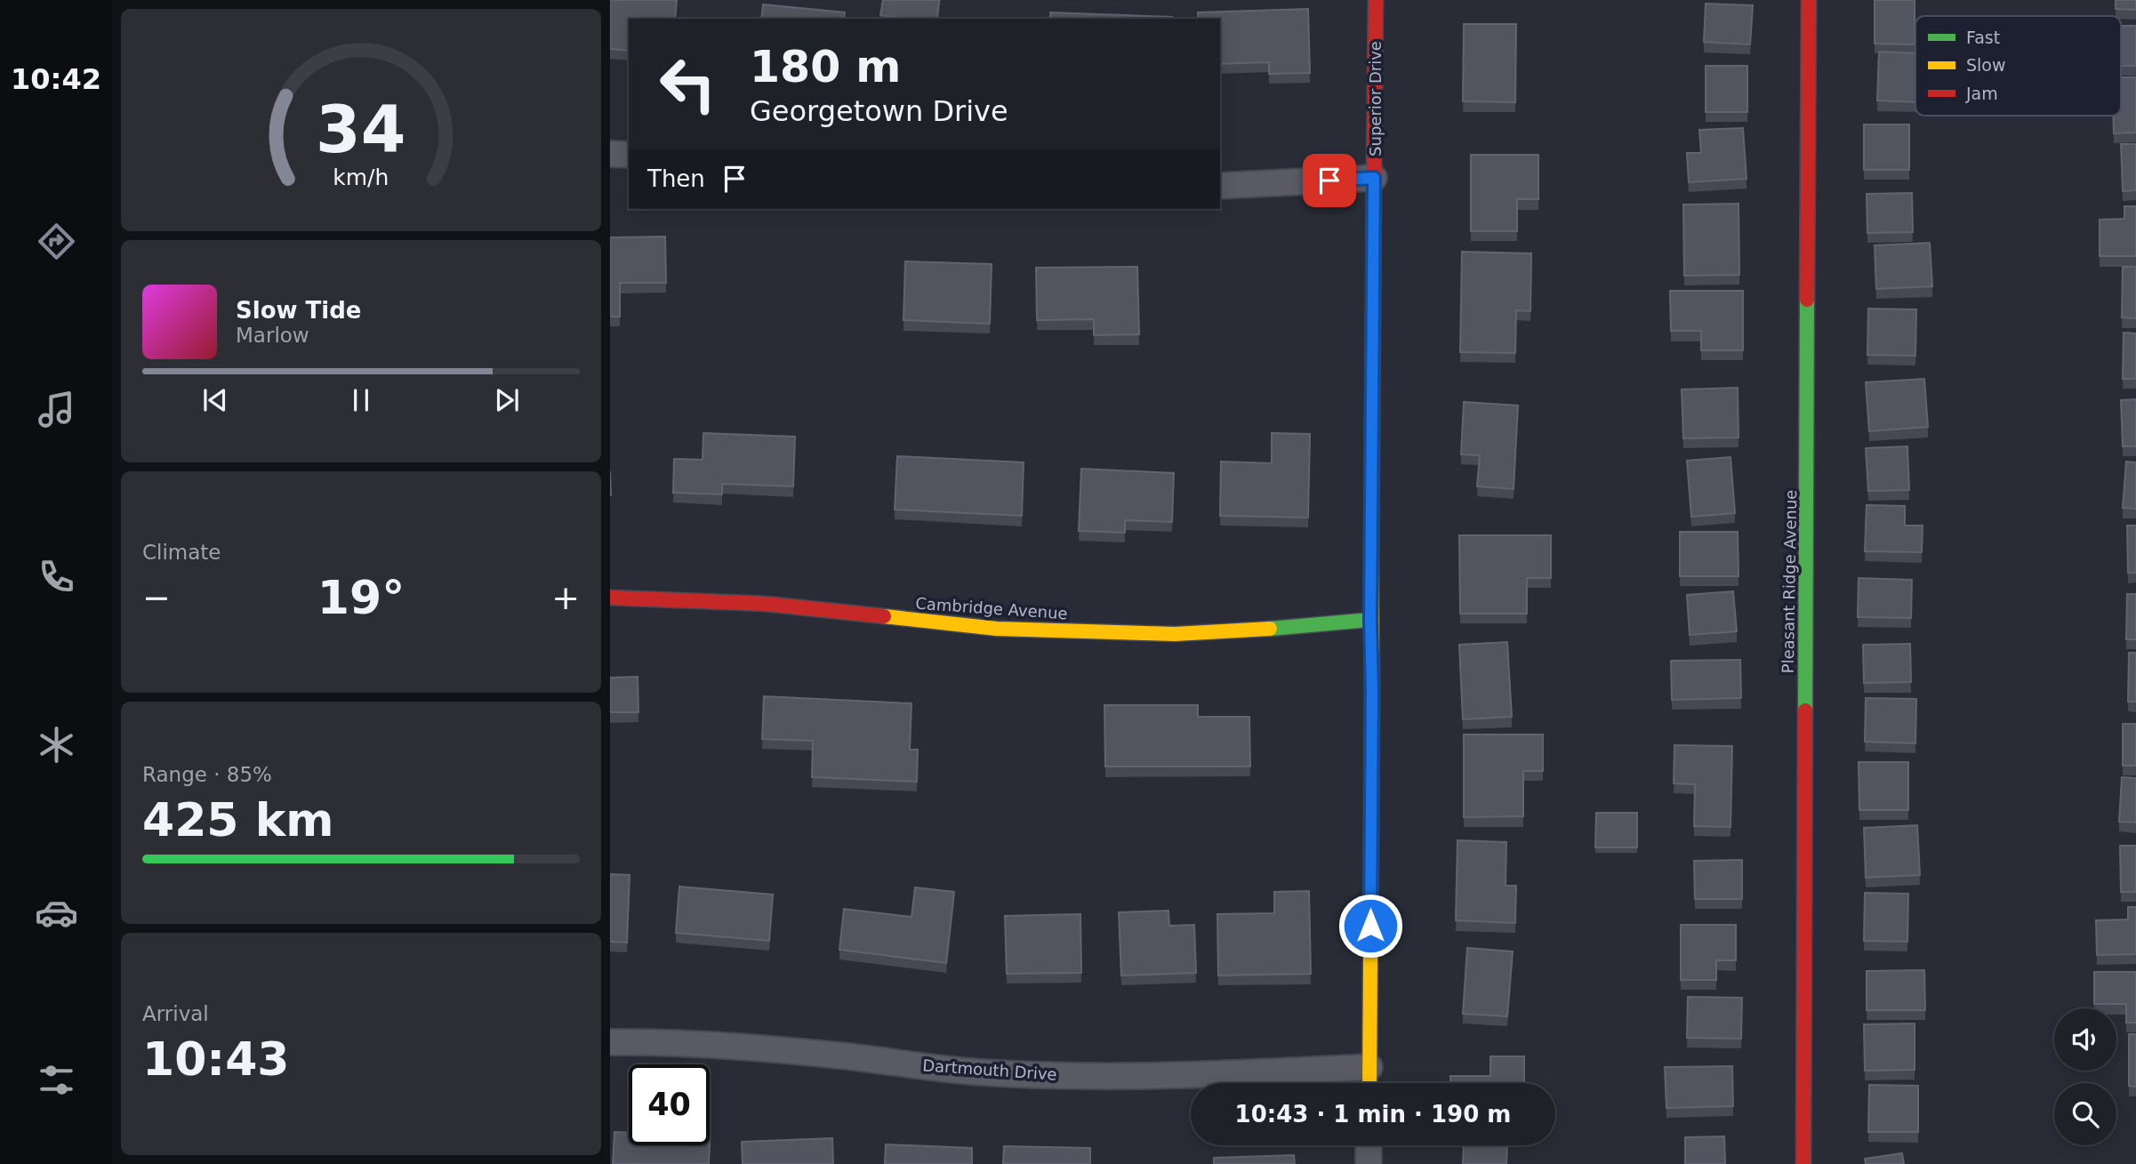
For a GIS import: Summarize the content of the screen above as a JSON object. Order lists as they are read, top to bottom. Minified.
{"streets":{"street":["Superior Drive","Pleasant Ridge Avenue","Cambridge Avenue","Dartmouth Drive"]},"crossings":[["Superior Drive","Cambridge Avenue"],["Superior Drive","Dartmouth Drive"]],"legend":["Fast","Slow","Jam"],"page":{"tabs":"10:42","turn":["180 m","Georgetown Drive"],"then":"Then","song":["Slow Tide","Marlow"],"tile":["Climate",["Range · 85%","425 km"],["Arrival","10:43"]],"heat":["−","19°","+"],"limit":"40","trip":"10:43 · 1 min · 190 m","gauge":["34","km/h"]}}
